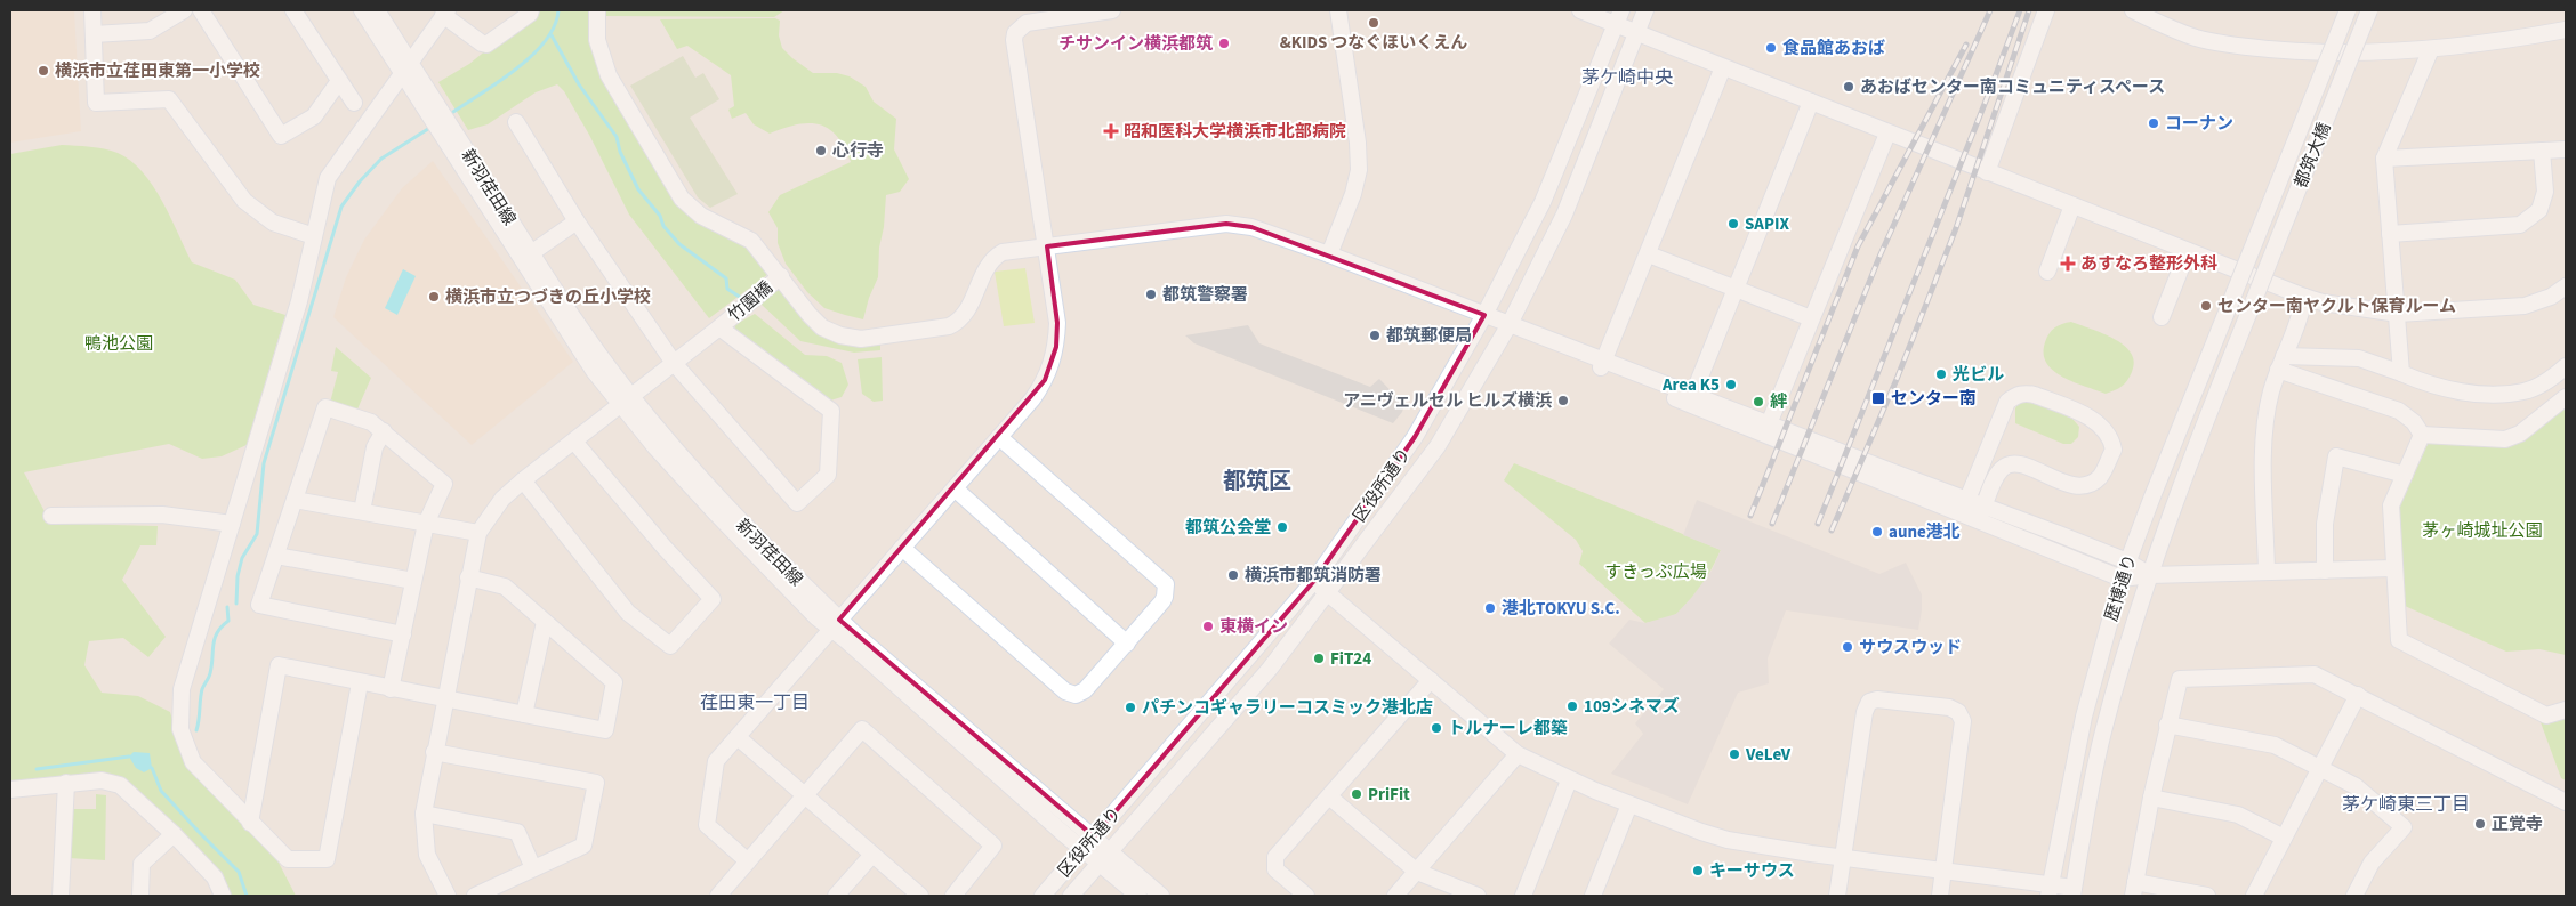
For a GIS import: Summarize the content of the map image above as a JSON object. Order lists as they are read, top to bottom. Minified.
{"streets":{"street":["都筑大橋","新羽荏田線","竹園橋","区役所通り","歴博通り"]},"crossings":[["都筑大橋","歴博通り"],["新羽荏田線","竹園橋"],["新羽荏田線","区役所通り"]],"districts":["茅ケ崎中央","都筑区","荏田東一丁目","茅ケ崎東三丁目"],"parks":["鴨池公園","茅ヶ崎城址公園","すきっぷ広場"],"places":{"other":["&KIDS つなぐほいくえん","チサンイン横浜都筑","食品館あおば","横浜市立荏田東第一小学校","あおばセンター南コミュニティスペース","コーナン","心行寺","SAPIX","都筑警察署","横浜市立つづきの丘小学校","センター南ヤクルト保育ルーム","都筑郵便局","光ビル","Area K5","アニヴェルセル ヒルズ横浜","絆","都筑公会堂","aune港北","横浜市都筑消防署","港北TOKYU S.C.","東横イン","サウスウッド","FiT24","109シネマズ","パチンコギャラリーコスミック港北店","トルナーレ都築","VeLeV","PriFit","正覚寺","キーサウス"],"health":["昭和医科大学横浜市北部病院","あすなろ整形外科"],"transit":["センター南"]}}
